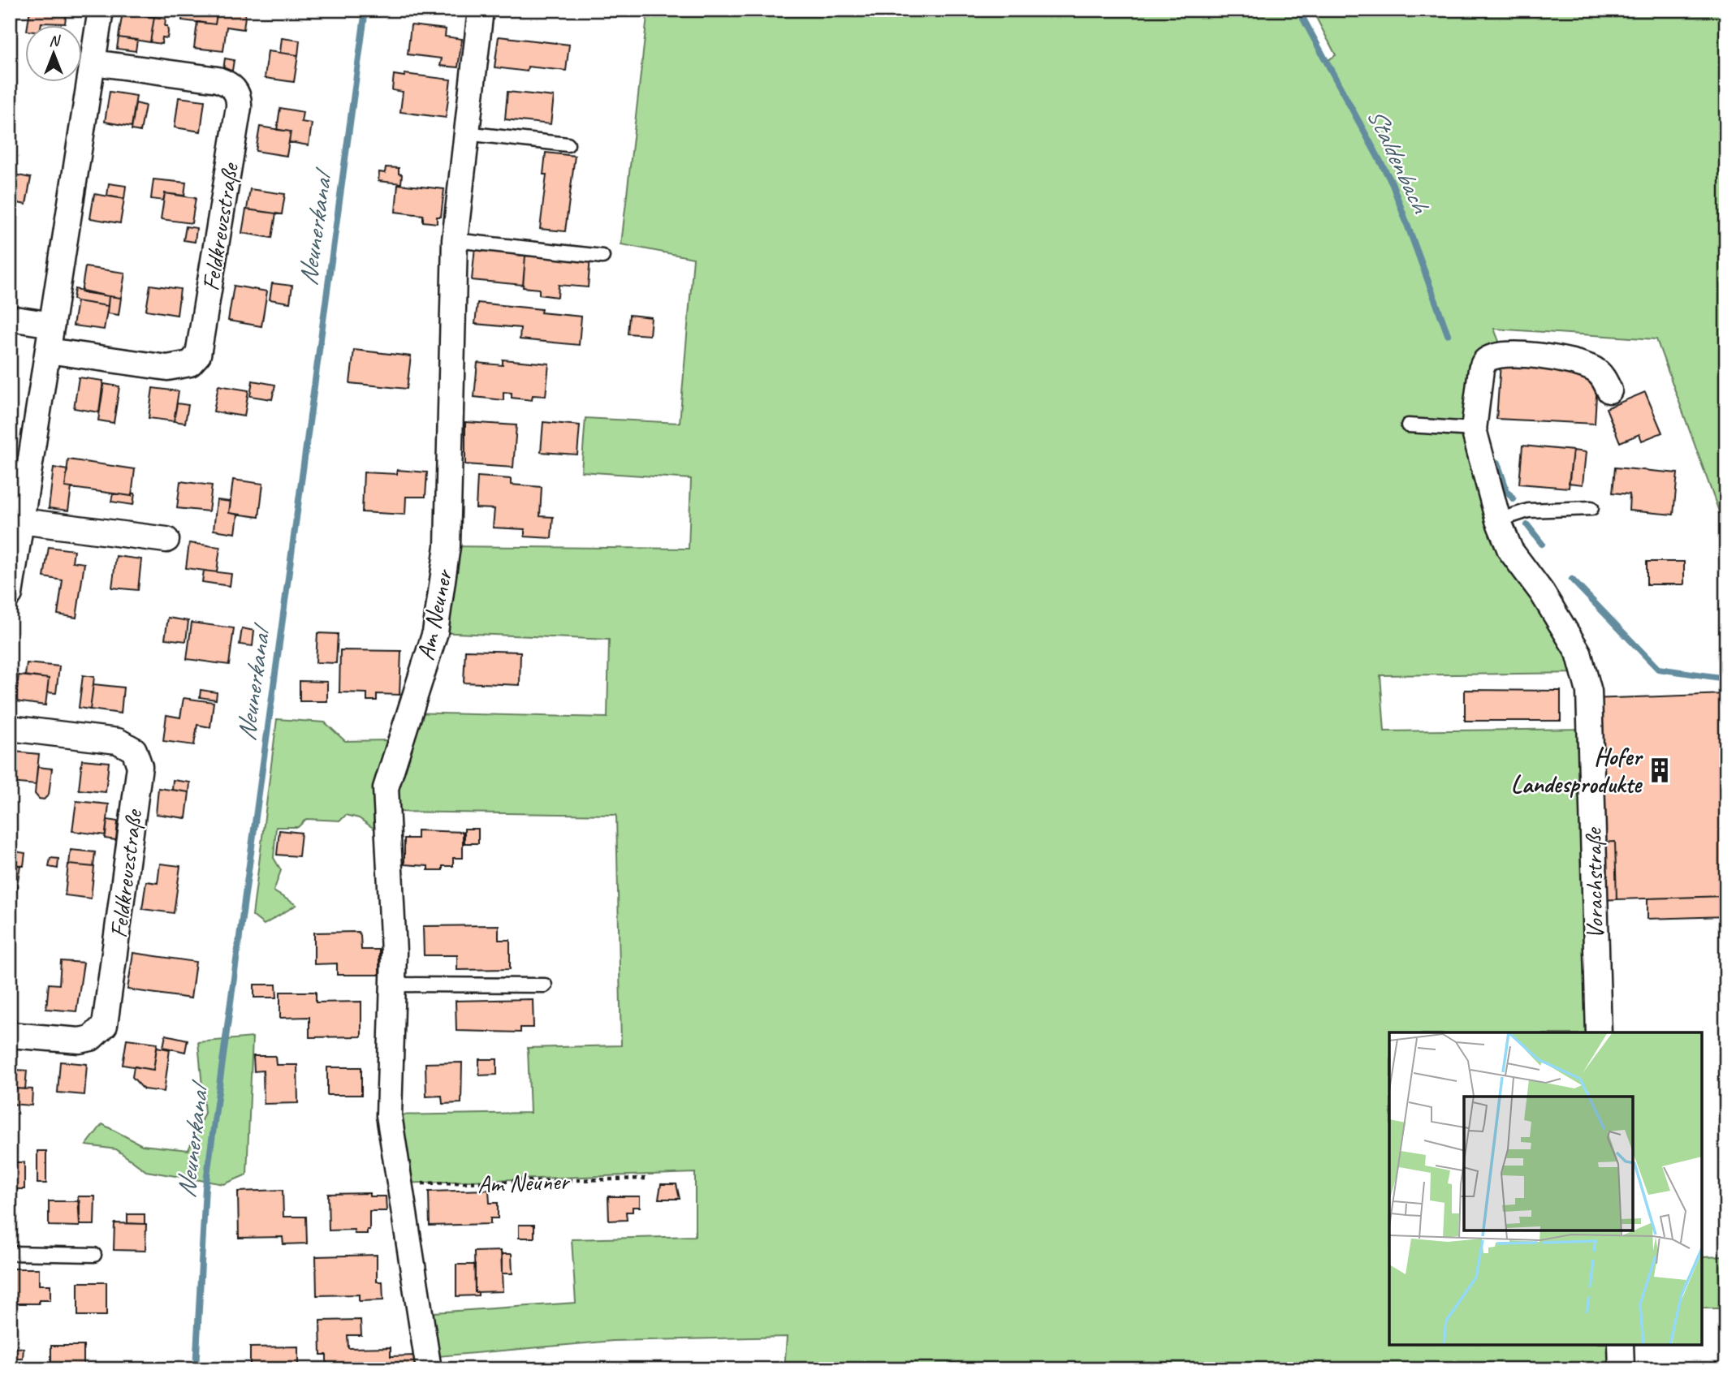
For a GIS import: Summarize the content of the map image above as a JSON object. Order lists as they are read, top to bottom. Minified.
{"streets":{"street":["Feldkreuzstraße","Am Neuner","Vorachstraße"]},"water":["Staldenbach","Neunerkanal"],"places":{"building":["Hofer Landesprodukte"]},"north":"top"}
